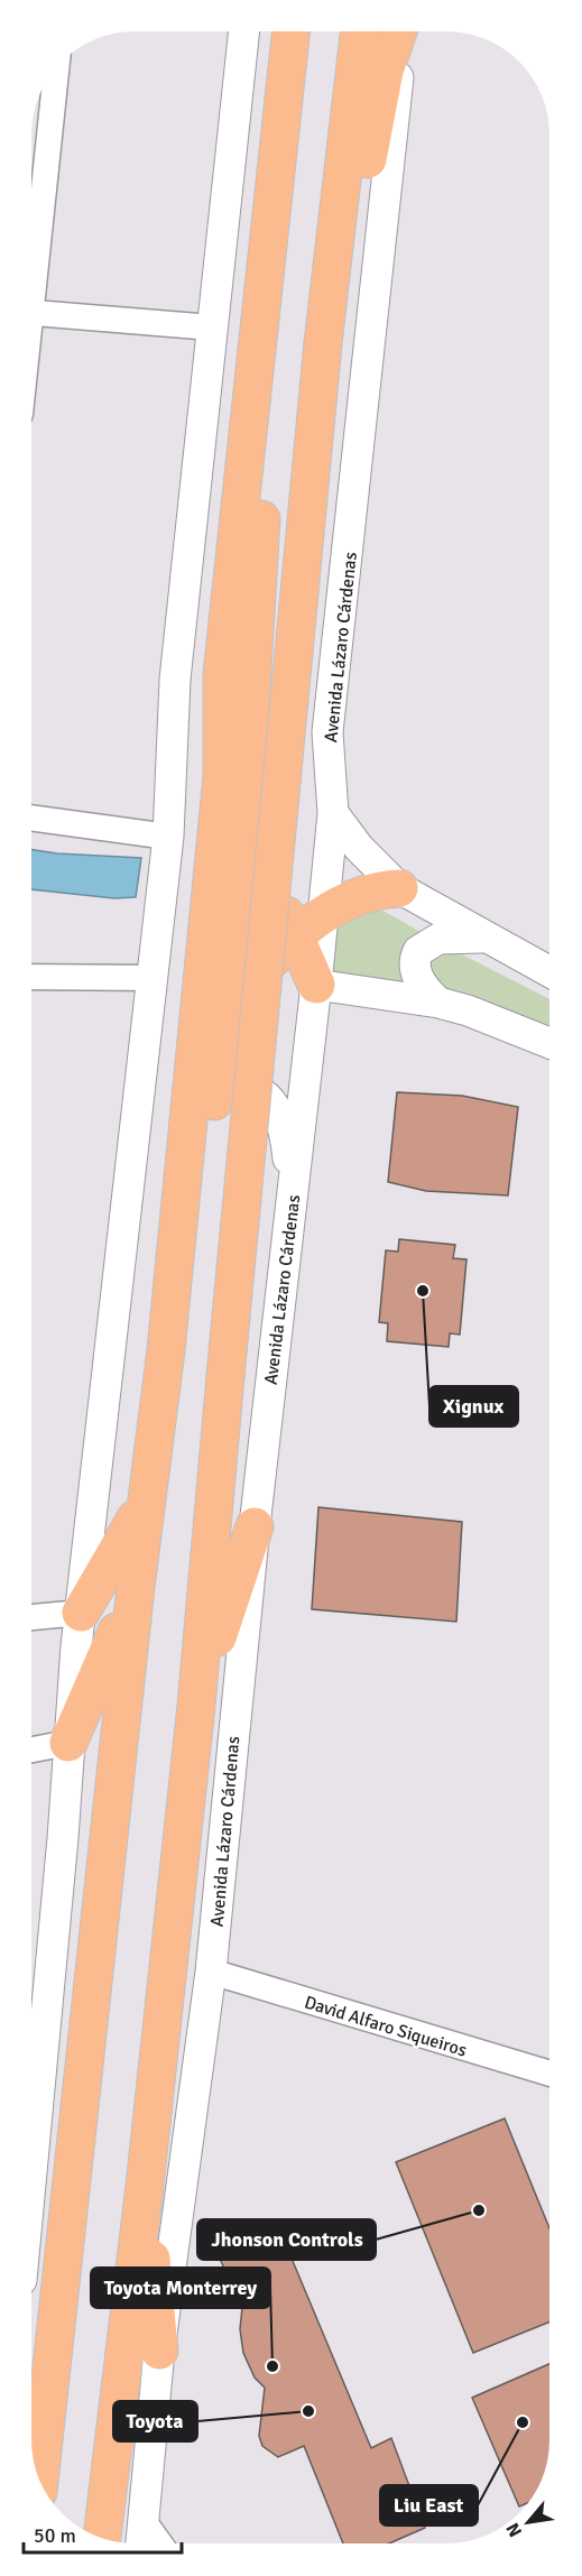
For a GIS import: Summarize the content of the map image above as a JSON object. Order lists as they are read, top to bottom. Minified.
{"streets":{"street":["Avenida Lázaro Cárdenas","David Alfaro Siqueiros"]},"crossings":[["Avenida Lázaro Cárdenas","David Alfaro Siqueiros"]],"places":["Xignux","Jhonson Controls","Toyota Monterrey","Toyota","Liu East"],"scale_bar":"50 m","north":"bottom left"}
